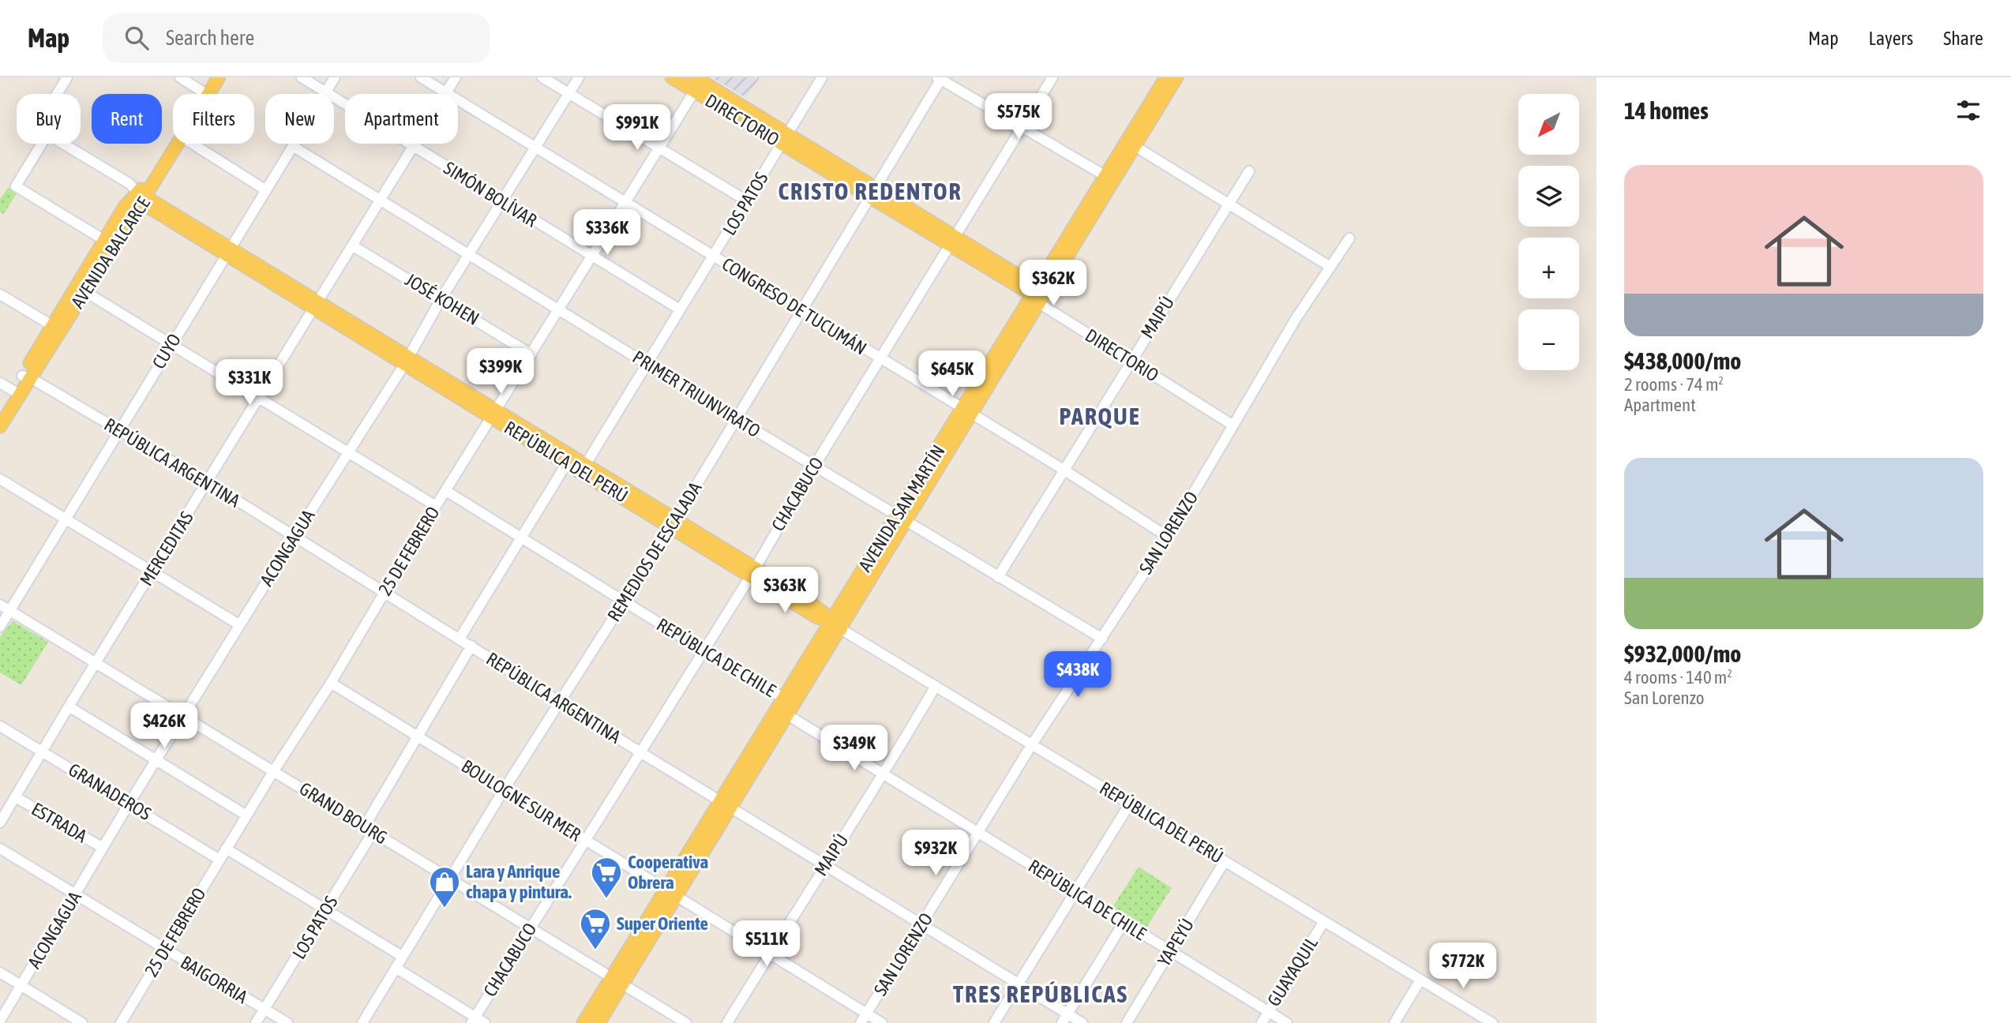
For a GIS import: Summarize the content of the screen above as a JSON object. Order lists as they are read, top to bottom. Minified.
{"streets":{"main road":["DIRECTORIO","AVENIDA BALCARCE","REPÚBLICA DEL PERÚ","AVENIDA SAN MARTÍN"],"street":["SIMÓN BOLÍVAR","LOS PATOS","JOSÉ KOHEN","CONGRESO DE TUCUMÁN","MAIPÚ","CUYO","PRIMER TRIUNVIRATO","REPÚBLICA ARGENTINA","CHACABUCO","SAN LORENZO","ACONGAGUA","MERCEDITAS","25 DE FEBRERO","REMEDIOS DE ESCALADA","REPÚBLICA DE CHILE","GRANADEROS","BOULOGNE SUR MER","GRAND BOURG","ESTRADA","YAPEYÚ","GUAYAQUIL","BAIGORRIA"]},"crossings":[["DIRECTORIO","LOS PATOS"],["DIRECTORIO","MAIPÚ"],["DIRECTORIO","CHACABUCO"],["DIRECTORIO","AVENIDA SAN MARTÍN"],["DIRECTORIO","SAN LORENZO"],["DIRECTORIO","25 DE FEBRERO"],["DIRECTORIO","REMEDIOS DE ESCALADA"],["SIMÓN BOLÍVAR","LOS PATOS"],["SIMÓN BOLÍVAR","CUYO"],["SIMÓN BOLÍVAR","ACONGAGUA"],["SIMÓN BOLÍVAR","MERCEDITAS"],["SIMÓN BOLÍVAR","25 DE FEBRERO"],["LOS PATOS","CONGRESO DE TUCUMÁN"],["LOS PATOS","PRIMER TRIUNVIRATO"],["LOS PATOS","REPÚBLICA DEL PERÚ"],["LOS PATOS","REPÚBLICA ARGENTINA"],["LOS PATOS","BOULOGNE SUR MER"],["LOS PATOS","GRAND BOURG"],["LOS PATOS","BAIGORRIA"],["AVENIDA BALCARCE","REPÚBLICA DEL PERÚ"],["AVENIDA BALCARCE","REPÚBLICA ARGENTINA"],["JOSÉ KOHEN","ACONGAGUA"],["JOSÉ KOHEN","MERCEDITAS"],["JOSÉ KOHEN","25 DE FEBRERO"],["CONGRESO DE TUCUMÁN","MAIPÚ"],["CONGRESO DE TUCUMÁN","CHACABUCO"],["CONGRESO DE TUCUMÁN","AVENIDA SAN MARTÍN"],["CONGRESO DE TUCUMÁN","SAN LORENZO"],["CONGRESO DE TUCUMÁN","ACONGAGUA"],["CONGRESO DE TUCUMÁN","MERCEDITAS"],["CONGRESO DE TUCUMÁN","25 DE FEBRERO"],["CONGRESO DE TUCUMÁN","REMEDIOS DE ESCALADA"],["MAIPÚ","PRIMER TRIUNVIRATO"],["MAIPÚ","REPÚBLICA DEL PERÚ"],["MAIPÚ","REPÚBLICA ARGENTINA"],["MAIPÚ","REPÚBLICA DE CHILE"],["MAIPÚ","BOULOGNE SUR MER"],["CUYO","PRIMER TRIUNVIRATO"],["CUYO","REPÚBLICA DEL PERÚ"],["CUYO","REPÚBLICA ARGENTINA"],["CUYO","GRAND BOURG"],["PRIMER TRIUNVIRATO","CHACABUCO"],["PRIMER TRIUNVIRATO","AVENIDA SAN MARTÍN"],["PRIMER TRIUNVIRATO","SAN LORENZO"],["PRIMER TRIUNVIRATO","ACONGAGUA"],["PRIMER TRIUNVIRATO","MERCEDITAS"],["PRIMER TRIUNVIRATO","25 DE FEBRERO"],["PRIMER TRIUNVIRATO","REMEDIOS DE ESCALADA"],["REPÚBLICA DEL PERÚ","CHACABUCO"],["REPÚBLICA DEL PERÚ","AVENIDA SAN MARTÍN"],["REPÚBLICA DEL PERÚ","SAN LORENZO"],["REPÚBLICA DEL PERÚ","ACONGAGUA"],["REPÚBLICA DEL PERÚ","MERCEDITAS"],["REPÚBLICA DEL PERÚ","25 DE FEBRERO"],["REPÚBLICA DEL PERÚ","REMEDIOS DE ESCALADA"],["REPÚBLICA DEL PERÚ","YAPEYÚ"],["REPÚBLICA DEL PERÚ","GUAYAQUIL"],["REPÚBLICA ARGENTINA","CHACABUCO"],["REPÚBLICA ARGENTINA","AVENIDA SAN MARTÍN"],["REPÚBLICA ARGENTINA","SAN LORENZO"],["REPÚBLICA ARGENTINA","ACONGAGUA"],["REPÚBLICA ARGENTINA","MERCEDITAS"],["REPÚBLICA ARGENTINA","25 DE FEBRERO"],["REPÚBLICA ARGENTINA","REMEDIOS DE ESCALADA"],["CHACABUCO","REPÚBLICA DE CHILE"],["CHACABUCO","BOULOGNE SUR MER"],["CHACABUCO","GRAND BOURG"],["AVENIDA SAN MARTÍN","REPÚBLICA DE CHILE"],["AVENIDA SAN MARTÍN","BOULOGNE SUR MER"],["AVENIDA SAN MARTÍN","GRAND BOURG"],["SAN LORENZO","REPÚBLICA DE CHILE"],["SAN LORENZO","BOULOGNE SUR MER"],["ACONGAGUA","GRANADEROS"],["ACONGAGUA","GRAND BOURG"],["ACONGAGUA","ESTRADA"],["ACONGAGUA","BAIGORRIA"],["MERCEDITAS","GRANADEROS"],["MERCEDITAS","GRAND BOURG"],["MERCEDITAS","ESTRADA"],["25 DE FEBRERO","REPÚBLICA DE CHILE"],["25 DE FEBRERO","GRANADEROS"],["25 DE FEBRERO","BOULOGNE SUR MER"],["25 DE FEBRERO","GRAND BOURG"],["25 DE FEBRERO","BAIGORRIA"],["REMEDIOS DE ESCALADA","REPÚBLICA DE CHILE"],["REMEDIOS DE ESCALADA","BOULOGNE SUR MER"],["REMEDIOS DE ESCALADA","GRAND BOURG"],["REPÚBLICA DE CHILE","YAPEYÚ"],["REPÚBLICA DE CHILE","GUAYAQUIL"]],"districts":["CRISTO REDENTOR","PARQUE","TRES REPÚBLICAS"],"places":{"supermarket":["Cooperativa Obrera","Super Oriente"],"shop":["Lara y Anrique chapa y pintura."]},"north":"bottom left","page":{"header":"Map","search":"Search here","nav":["Map","Layers","Share"],"heading":"14 homes","price":["$575K","$991K","$336K","$362K","$399K","$645K","$331K","$363K","$438K","$426K","$349K","$932K","$511K","$772K"],"map_buttons":["+","−"],"chip":["Buy","Rent","Filters","New","Apartment"],"list":[{"name":"$438,000/mo","note":"2 rooms · 74 m² · Apartment"},{"name":"$932,000/mo","note":"4 rooms · 140 m² · San Lorenzo"}]}}
